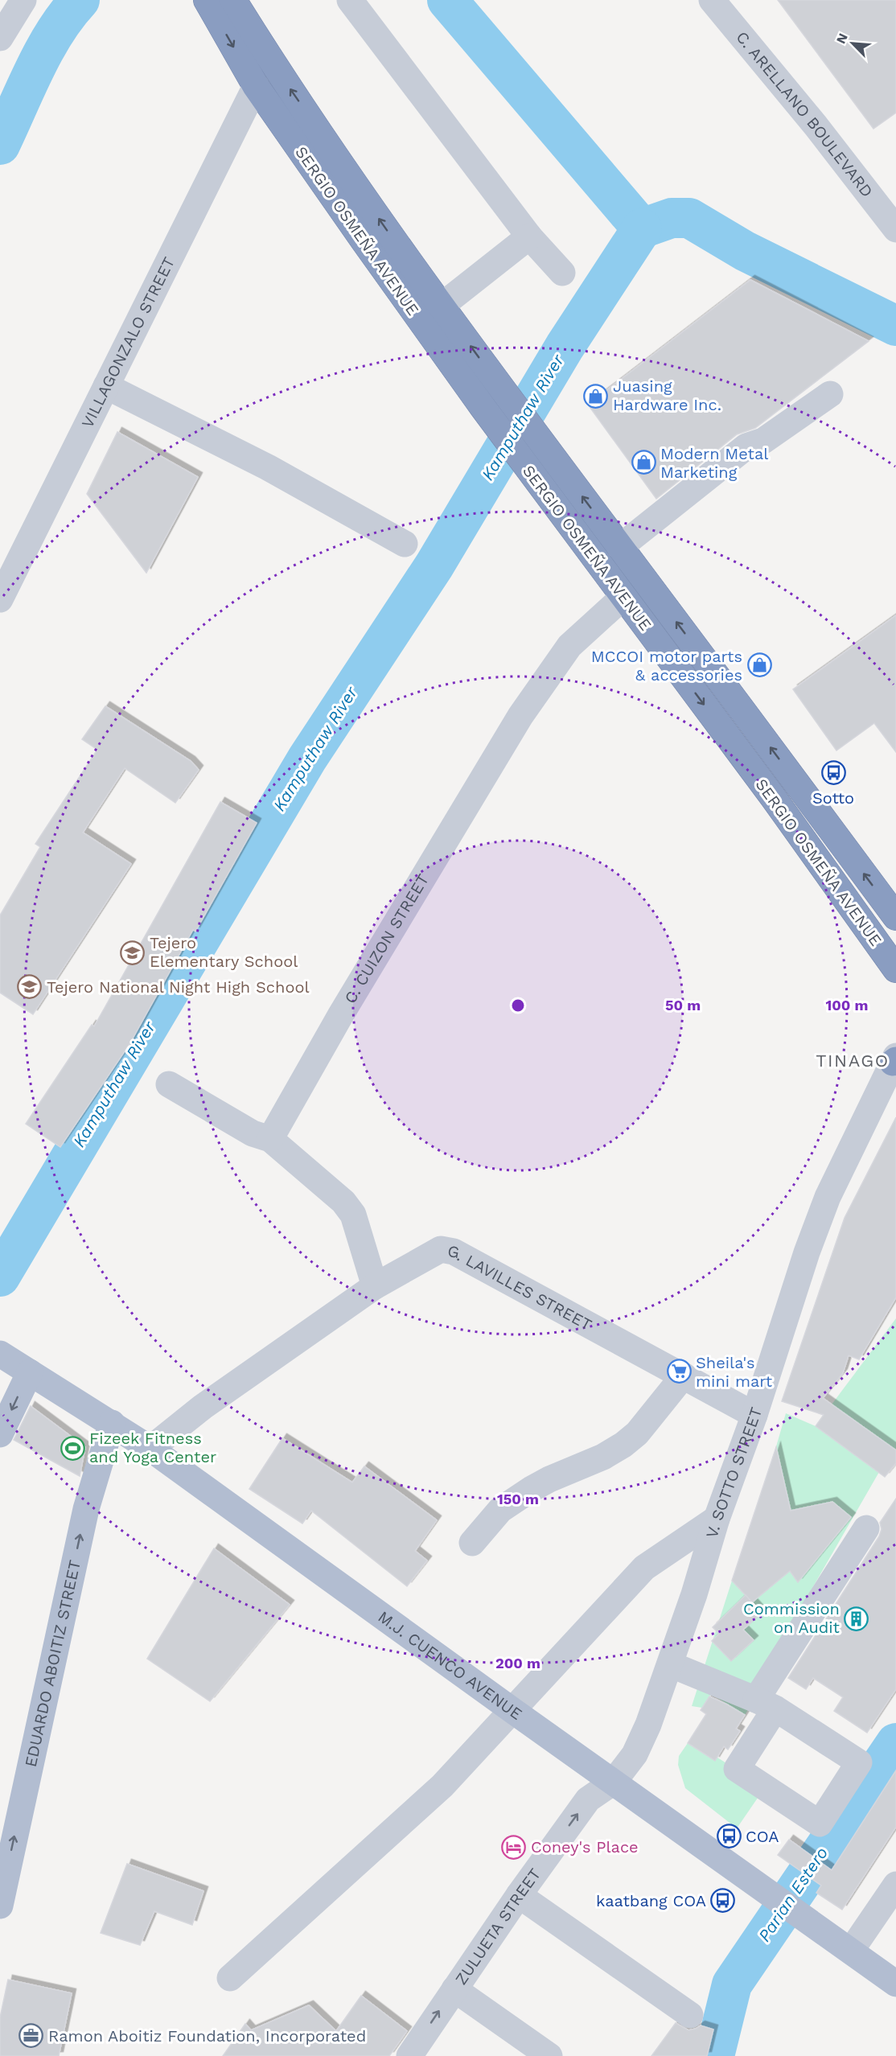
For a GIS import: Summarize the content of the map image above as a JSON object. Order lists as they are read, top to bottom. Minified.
{"streets":{"highway":["SERGIO OSMEÑA AVENUE"],"main road":["EDUARDO ABOITIZ STREET","M.J. CUENCO AVENUE"],"street":["C. ARELLANO BOULEVARD","VILLAGONZALO STREET","C. CUIZON STREET","G. LAVILLES STREET","V. SOTTO STREET","ZULUETA STREET"]},"crossings":[["SERGIO OSMEÑA AVENUE","VILLAGONZALO STREET"],["SERGIO OSMEÑA AVENUE","C. CUIZON STREET"],["G. LAVILLES STREET","V. SOTTO STREET"],["G. LAVILLES STREET","M.J. CUENCO AVENUE"],["V. SOTTO STREET","M.J. CUENCO AVENUE"],["V. SOTTO STREET","ZULUETA STREET"],["EDUARDO ABOITIZ STREET","M.J. CUENCO AVENUE"],["M.J. CUENCO AVENUE","ZULUETA STREET"]],"one_way":["EDUARDO ABOITIZ STREET"],"districts":["TINAGO"],"water":["Kamputhaw River","Parian Estero"],"places":{"shop":["Juasing Hardware Inc.","Modern Metal Marketing","MCCOI motor parts & accessories"],"bus stop":["Sotto","COA","kaatbang COA"],"school or university":["Tejero Elementary School","Tejero National Night High School"],"supermarket":["Sheila's mini mart"],"sports":["Fizeek Fitness and Yoga Center"],"building":["Commission on Audit"],"hotel":["Coney's Place"],"office":["Ramon Aboitiz Foundation, Incorporated"]},"north":"top left","rings":["50 m","100 m","150 m","200 m"]}
